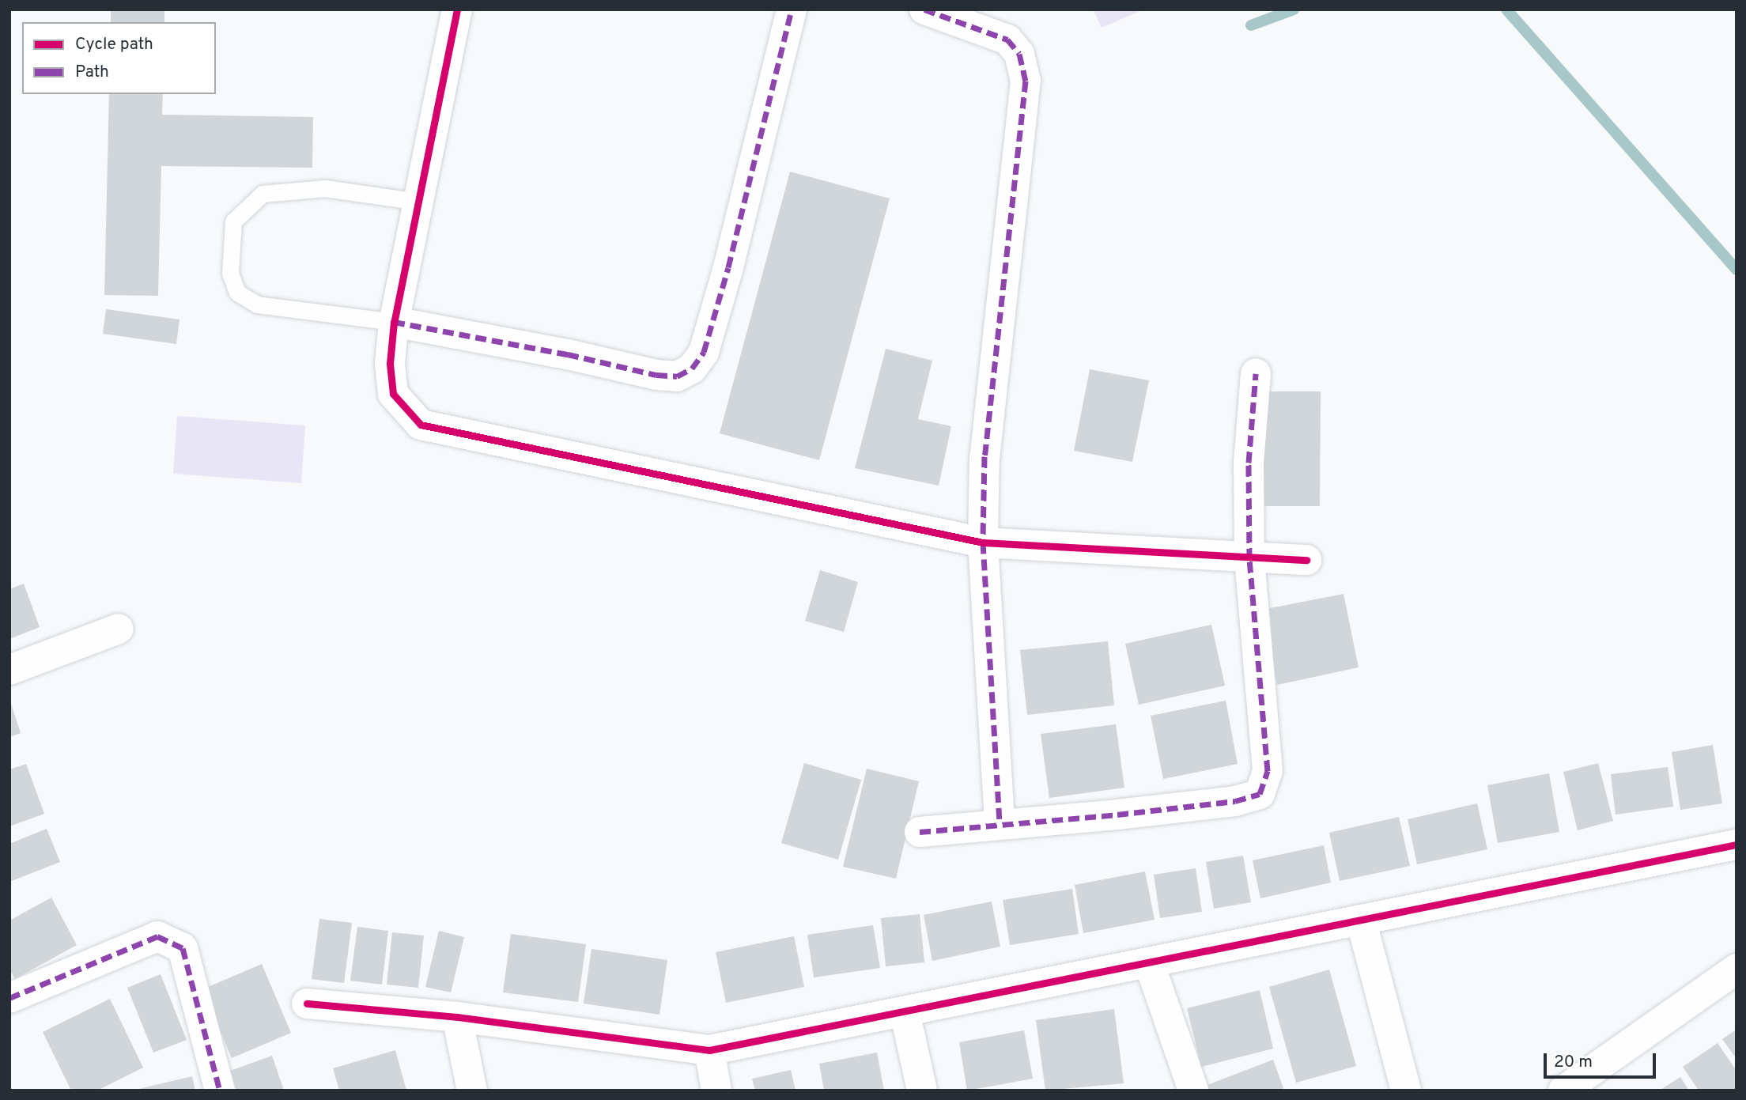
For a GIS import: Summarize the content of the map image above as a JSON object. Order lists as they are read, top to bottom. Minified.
{"legend":["Cycle path","Path"],"scale_bar":"20 m"}
